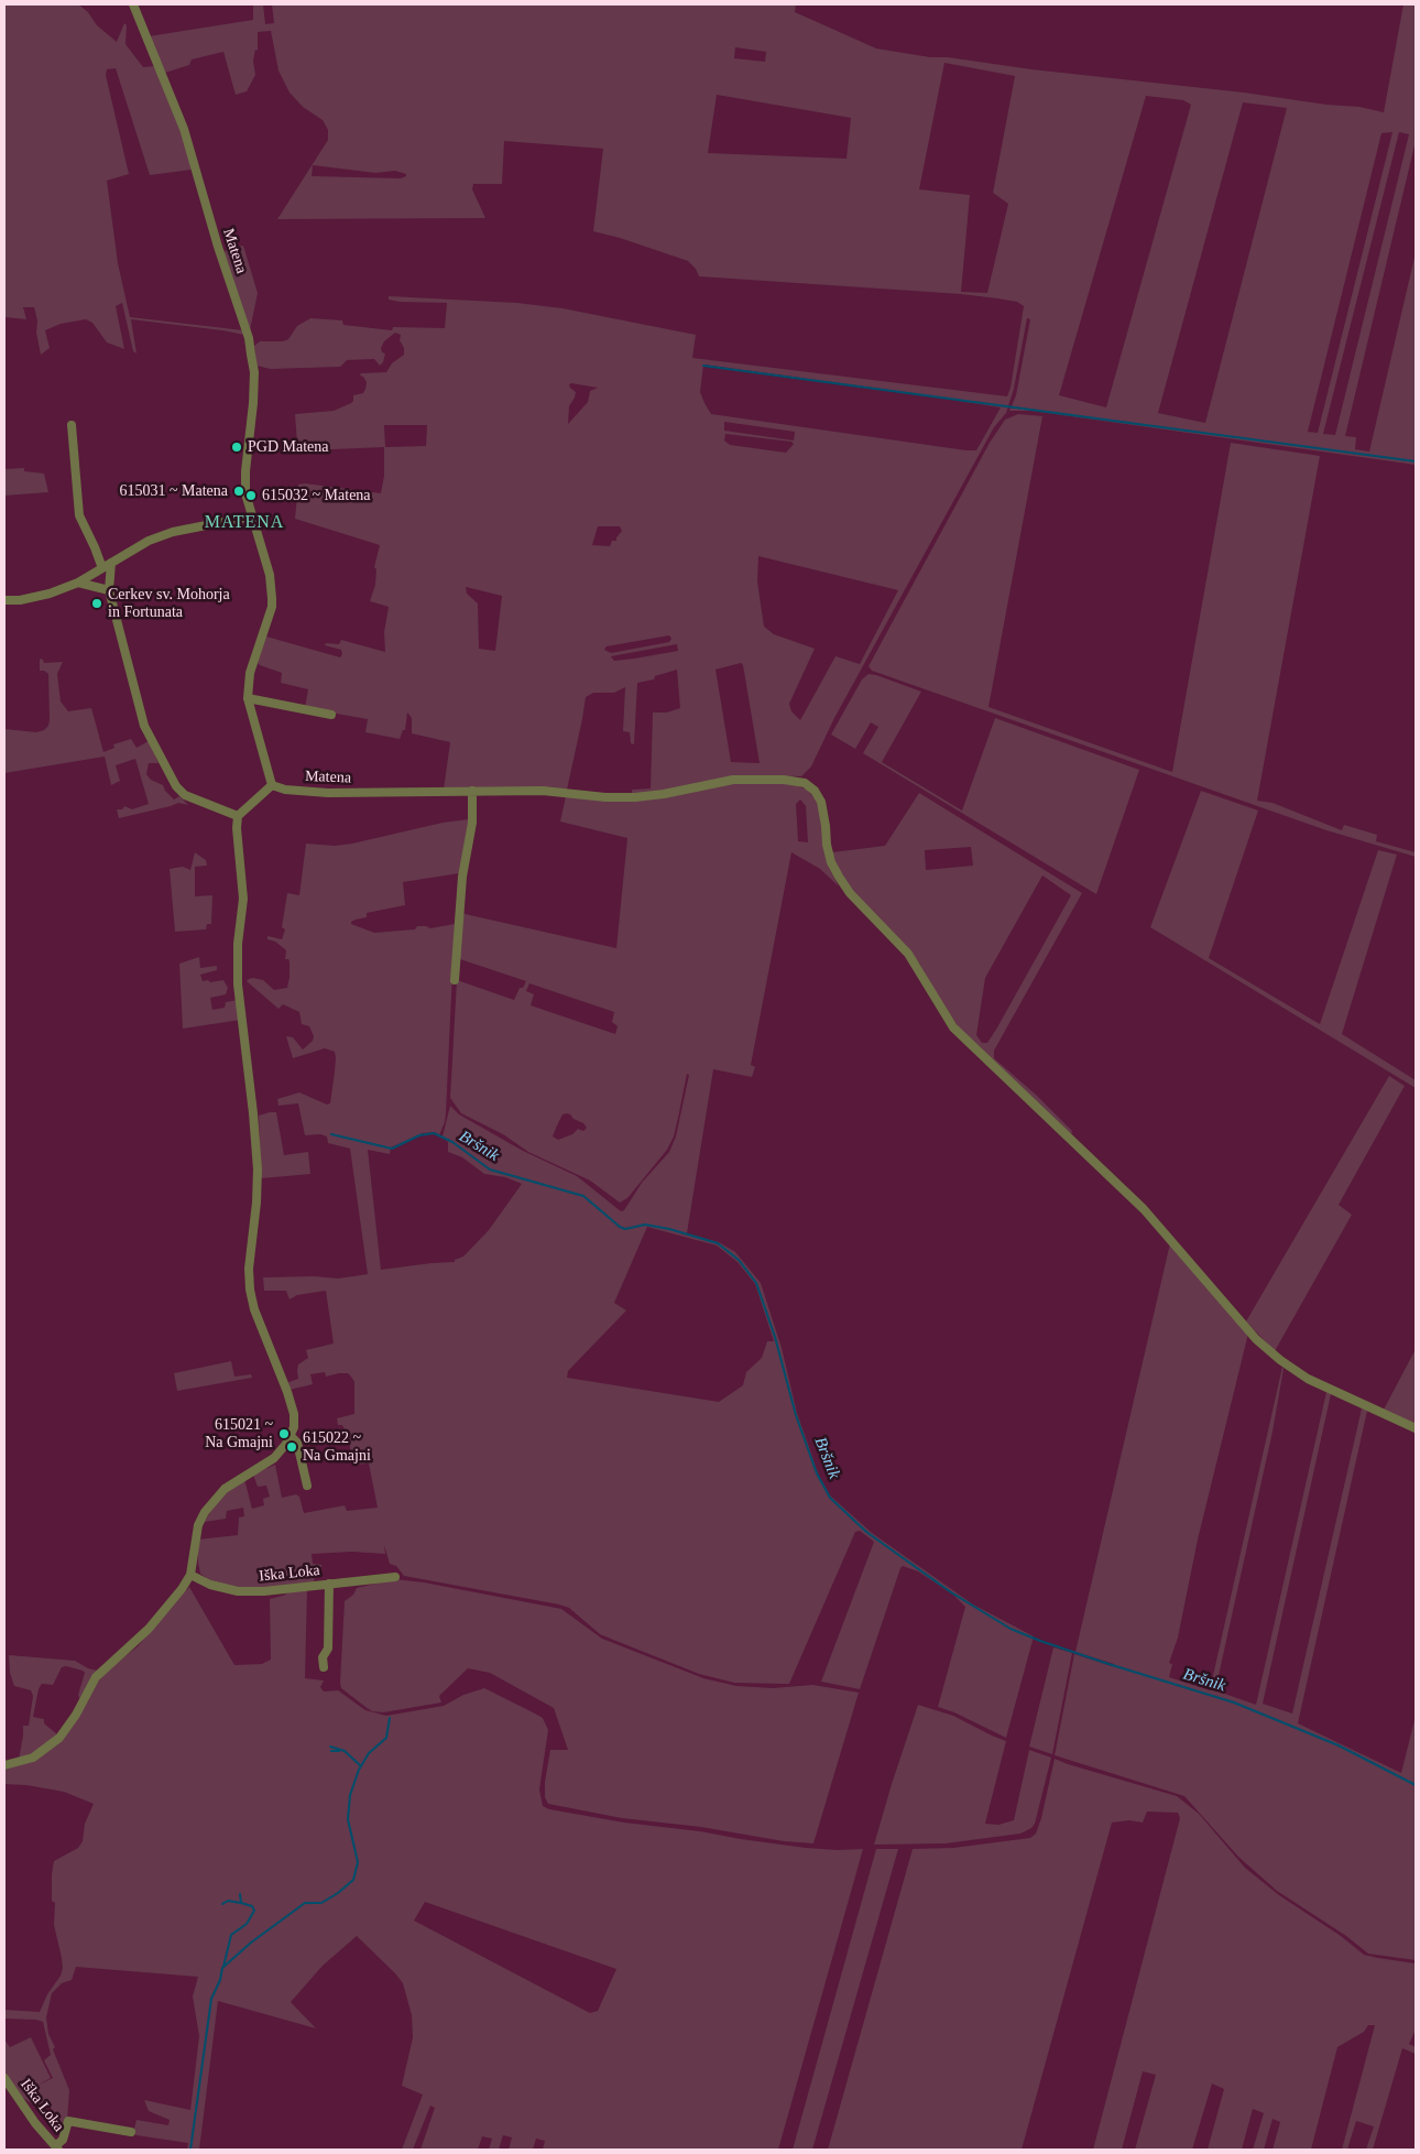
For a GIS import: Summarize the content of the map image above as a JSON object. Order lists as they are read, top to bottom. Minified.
{"streets":{"street":["Matena","Iška Loka"]},"districts":["MATENA"],"water":["Bršnik"],"places":["PGD Matena","615031 ~ Matena","615032 ~ Matena","Cerkev sv. Mohorja in Fortunata","615021 ~ Na Gmajni","615022 ~ Na Gmajni"]}
